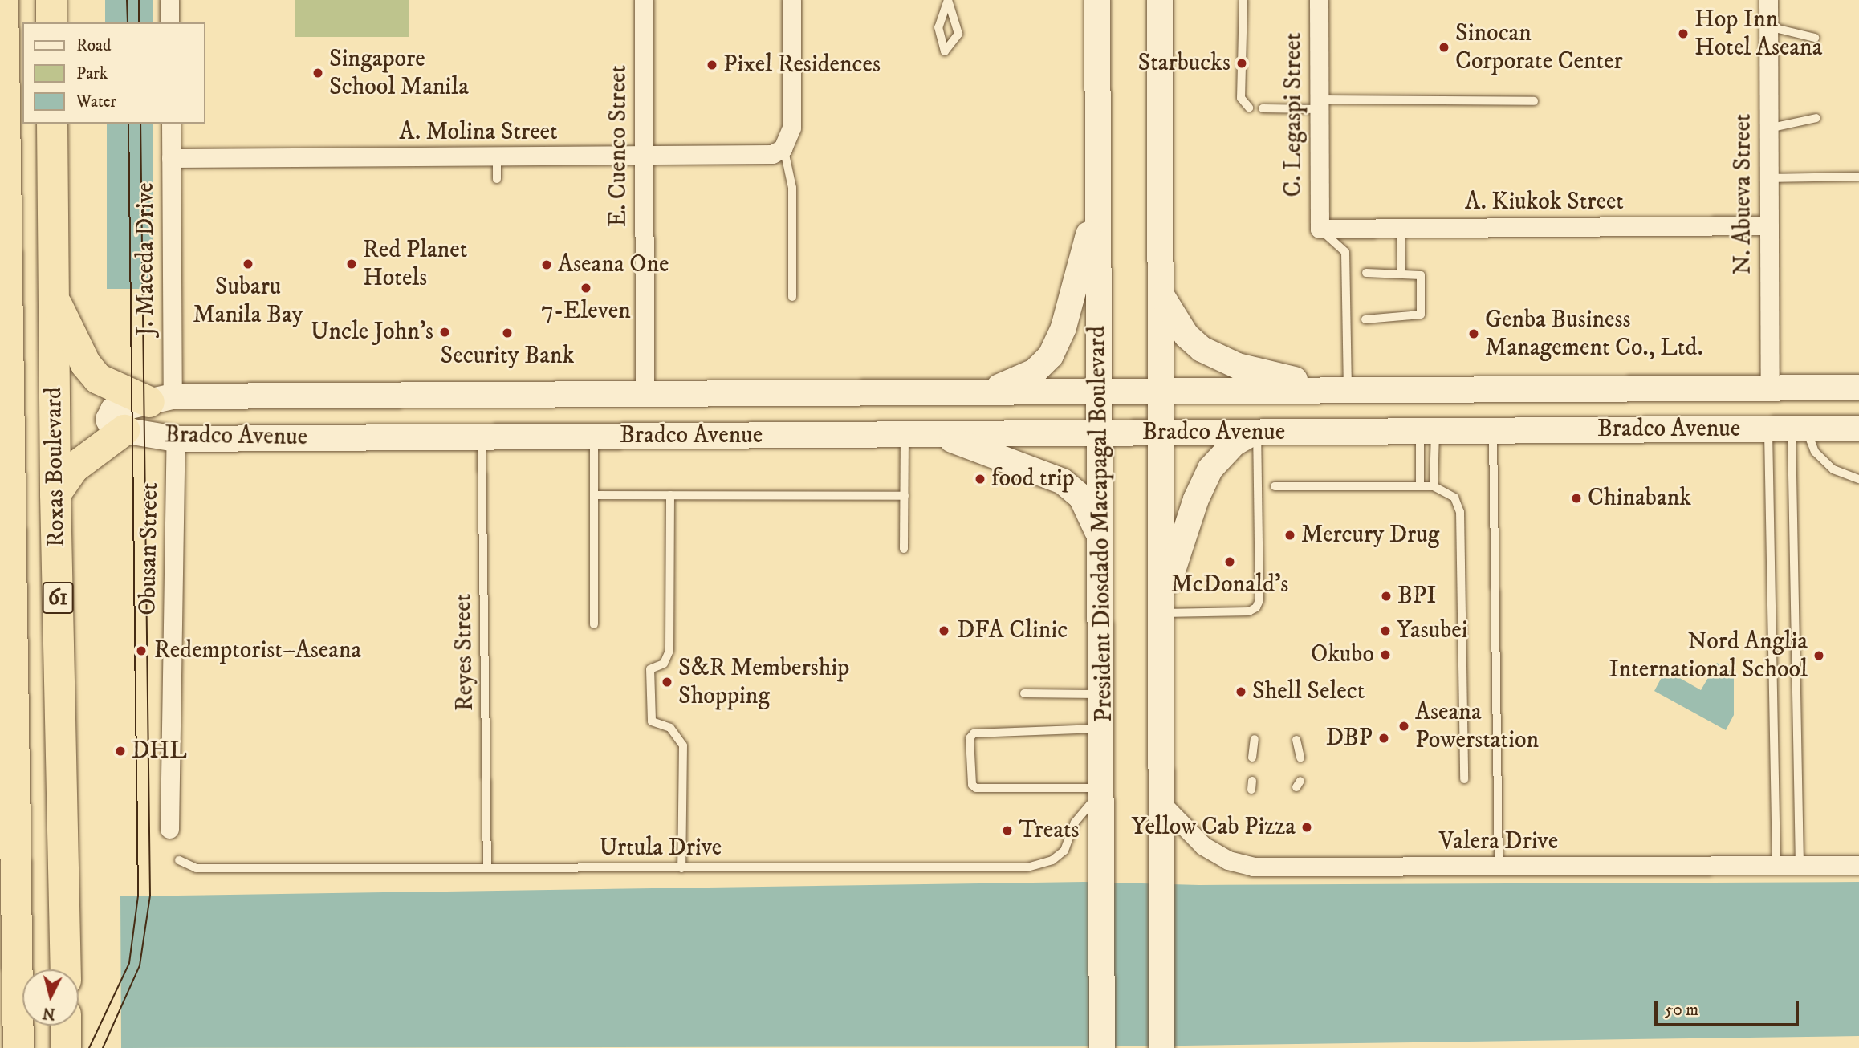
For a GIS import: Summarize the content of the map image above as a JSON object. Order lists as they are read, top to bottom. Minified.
{"streets":{"highway":["Roxas Boulevard","61"],"street":["C. Legaspi Street","A. Molina Street","E. Cuenco Street","N. Abueva Street","A. Kiukok Street","J. Maceda Drive","Bradco Avenue","President Diosdado Macapagal Boulevard","Obusan Street","Valera Drive"],"lane":["Reyes Street","Urtula Drive"]},"crossings":[["C. Legaspi Street","A. Kiukok Street"],["A. Molina Street","E. Cuenco Street"],["A. Molina Street","J. Maceda Drive"],["E. Cuenco Street","Bradco Avenue"],["N. Abueva Street","A. Kiukok Street"],["N. Abueva Street","Bradco Avenue"],["J. Maceda Drive","Bradco Avenue"],["Bradco Avenue","President Diosdado Macapagal Boulevard"],["Bradco Avenue","Obusan Street"],["Bradco Avenue","Reyes Street"],["President Diosdado Macapagal Boulevard","Urtula Drive"],["Reyes Street","Urtula Drive"]],"places":["Hop Inn Hotel Aseana","Sinocan Corporate Center","Starbucks","Pixel Residences","Singapore School Manila","Subaru Manila Bay","Red Planet Hotels","Aseana One","7-Eleven","Uncle John's","Security Bank","Genba Business Management Co., Ltd.","food trip","Chinabank","Mercury Drug","McDonald's","BPI","DFA Clinic","Yasubei","Redemptorist–Aseana","Okubo","Nord Anglia International School","S&R Membership Shopping","Shell Select","Aseana Powerstation","DBP","DHL","Yellow Cab Pizza","Treats"],"legend":["Road","Park","Water"],"scale_bar":"50 m","north":"bottom"}
